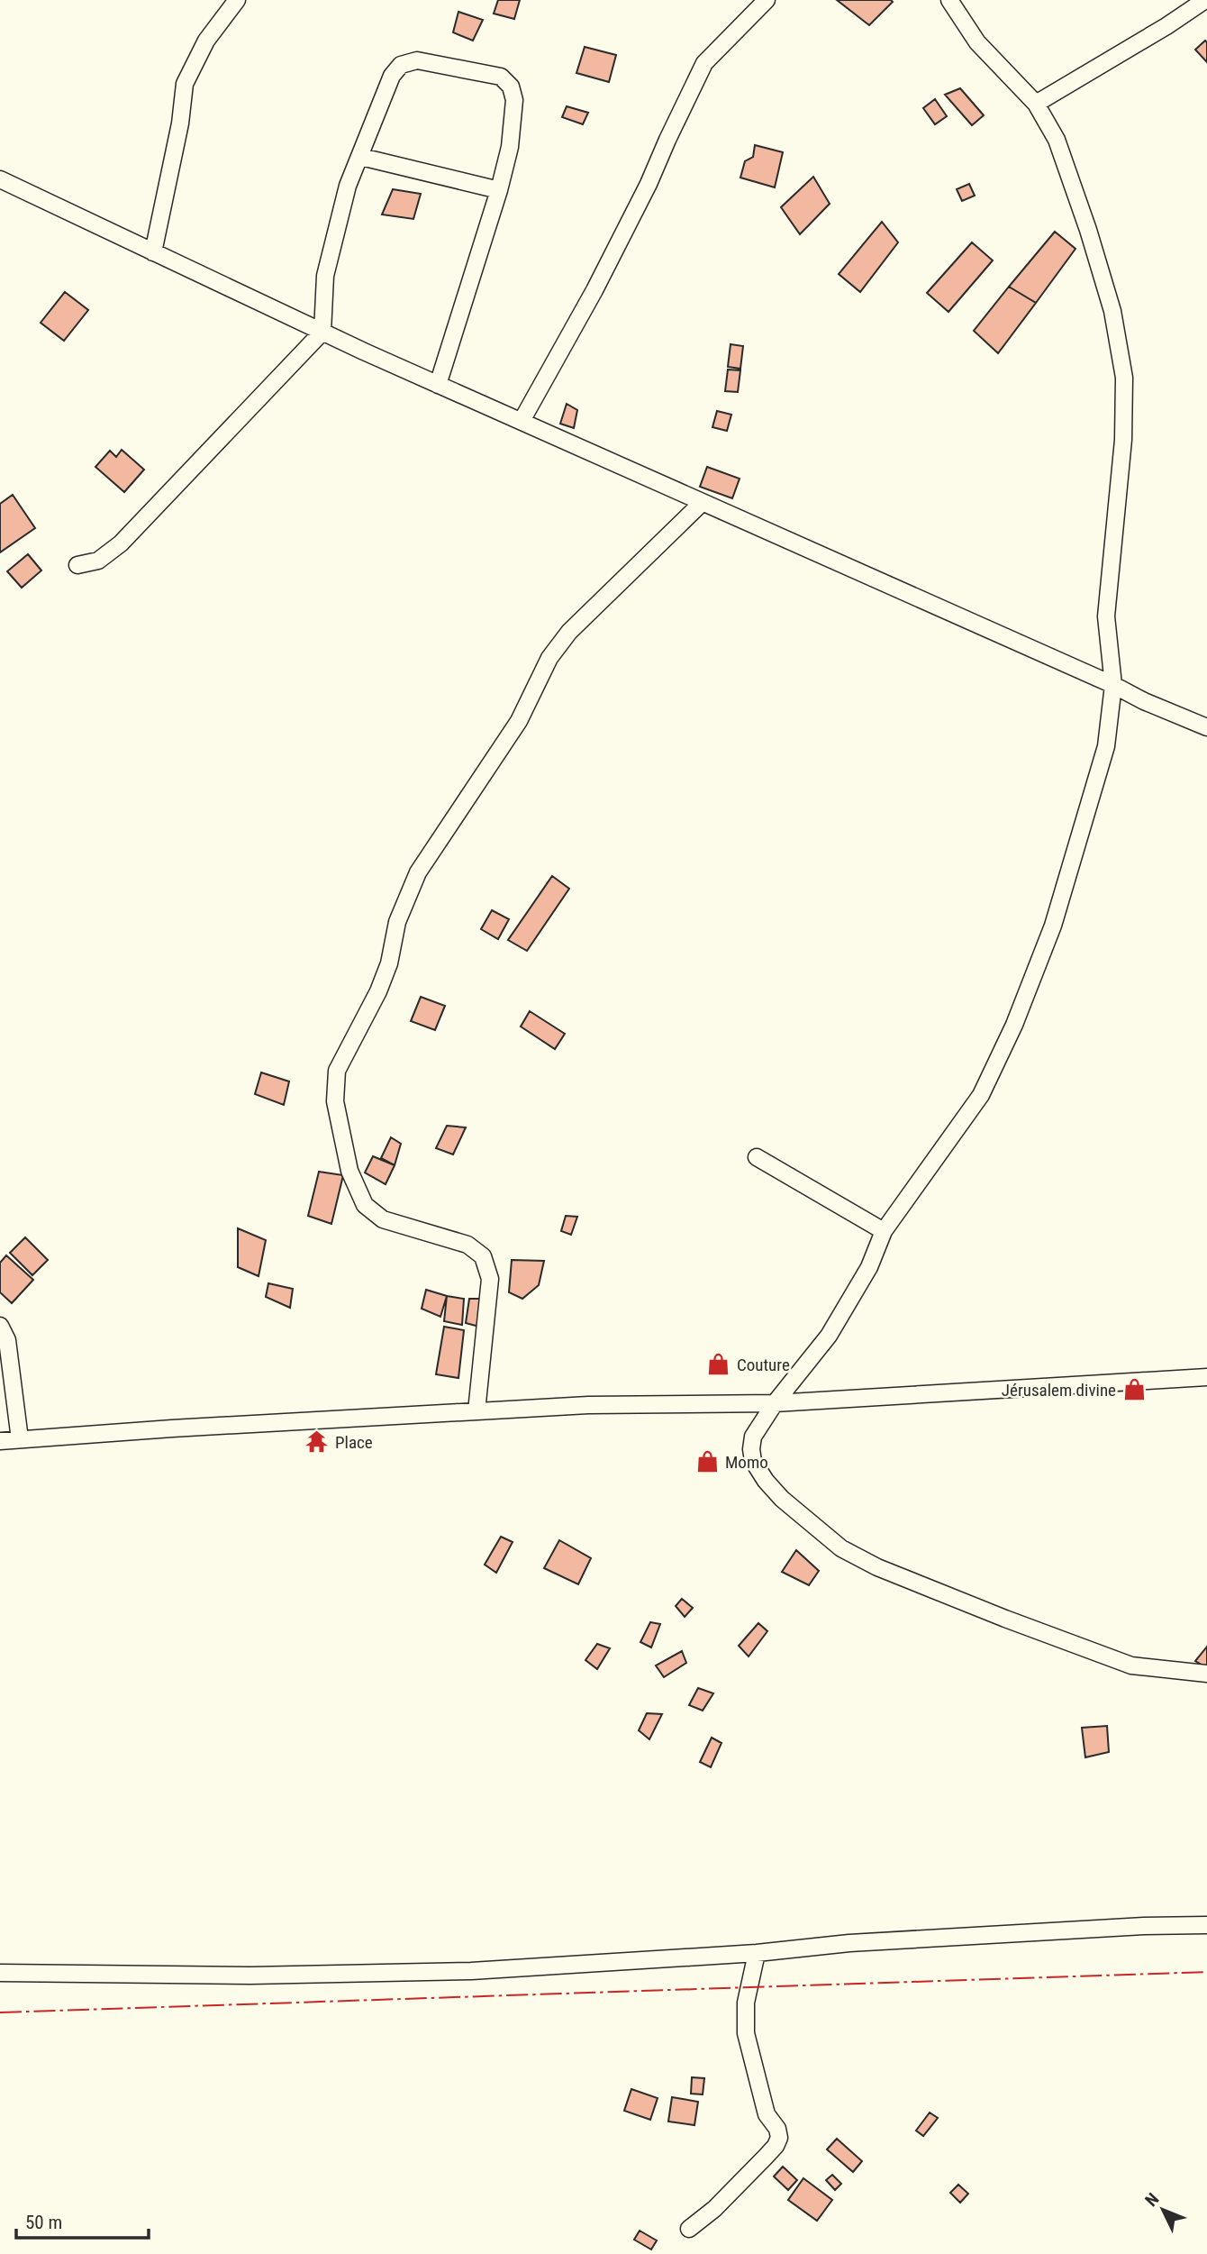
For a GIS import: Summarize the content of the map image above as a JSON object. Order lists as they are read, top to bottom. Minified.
{"places":{"shop":["Couture","Jérusalem divine","Momo"],"temple":["Place"]},"scale_bar":"50 m","north":"top left"}
